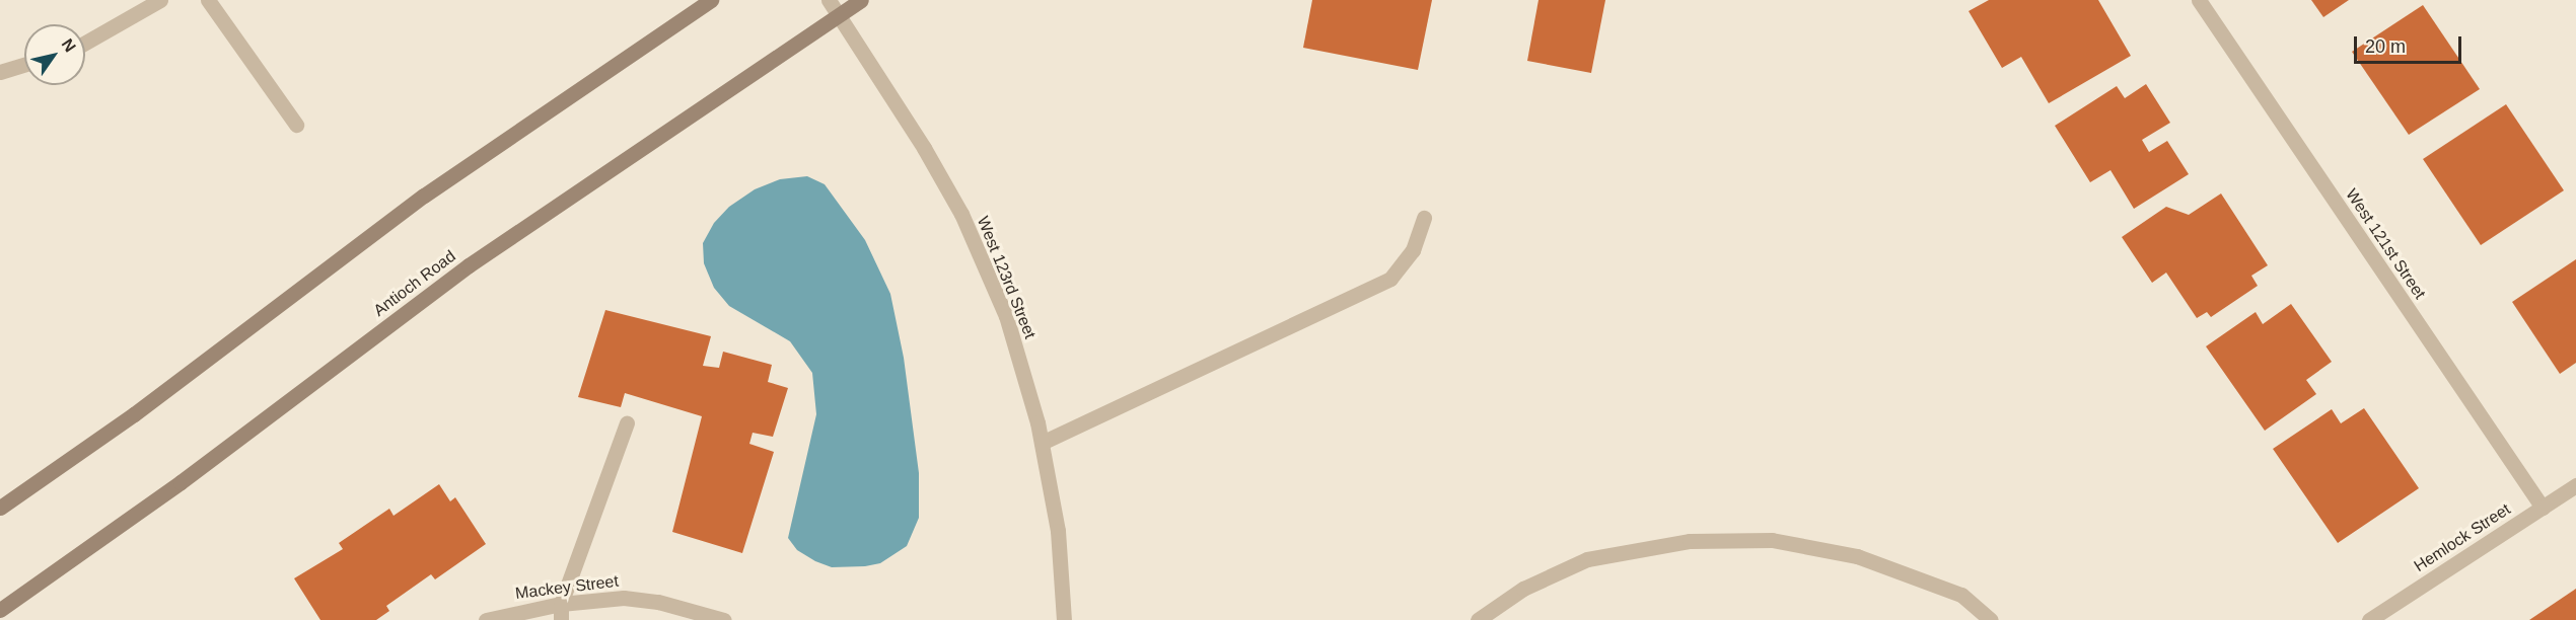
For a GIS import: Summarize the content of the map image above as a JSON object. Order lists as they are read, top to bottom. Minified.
{"streets":{"main road":["Antioch Road"],"street":["West 121st Street","West 123rd Street","Hemlock Street","Mackey Street"]},"crossings":[["West 121st Street","Hemlock Street"],["West 123rd Street","Antioch Road"]],"scale_bar":"20 m","north":"top right"}
